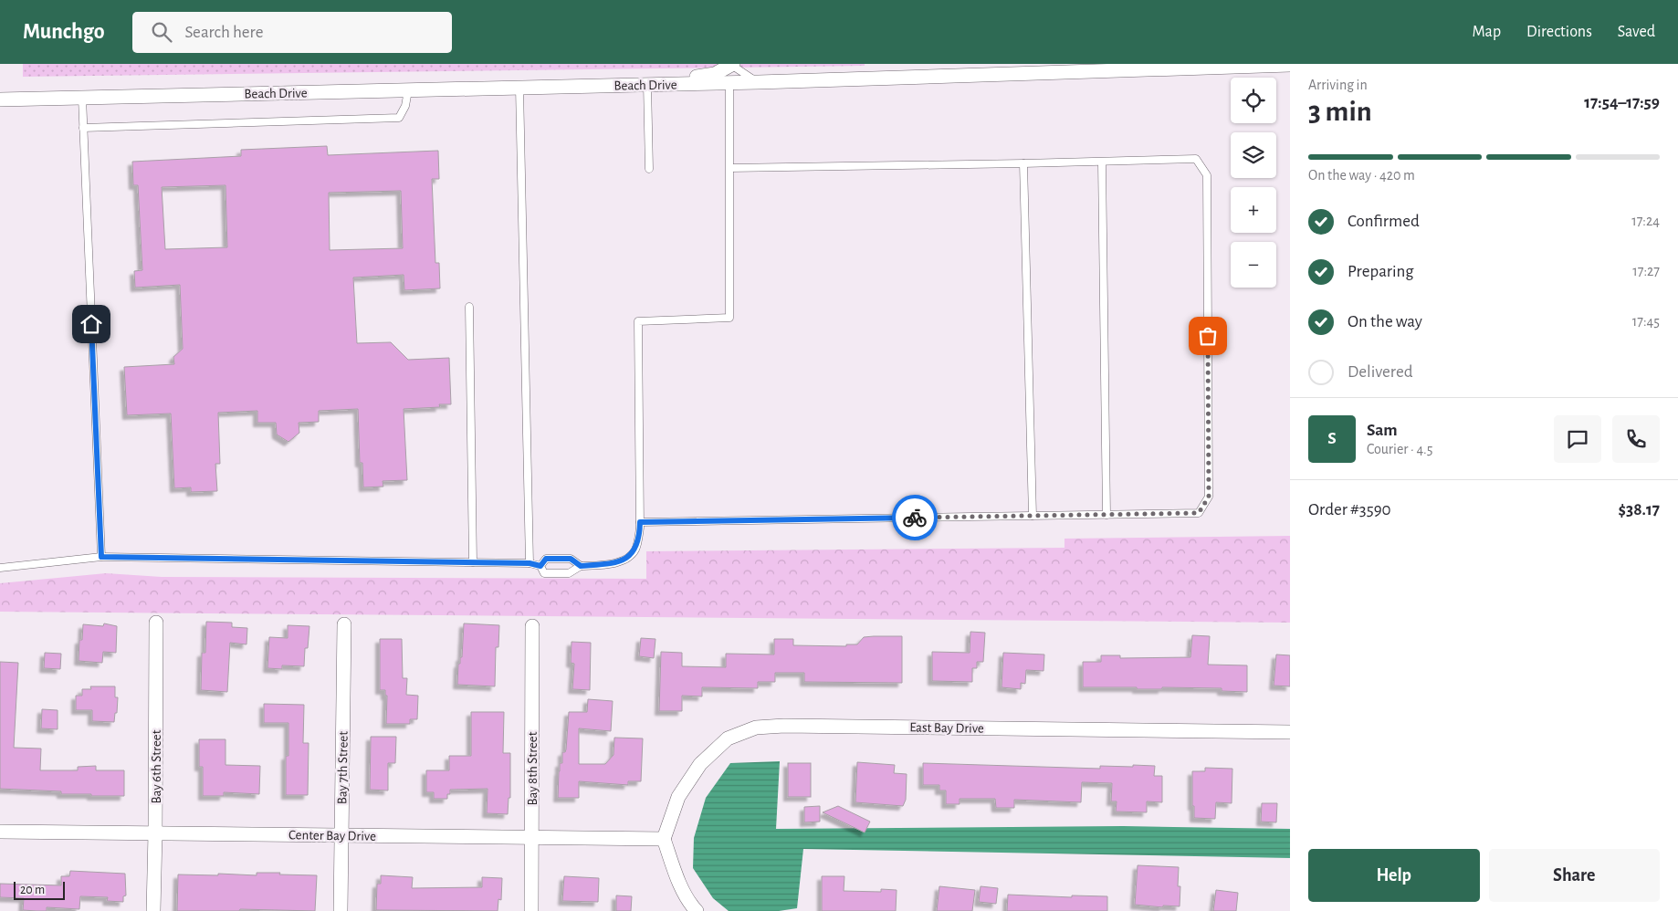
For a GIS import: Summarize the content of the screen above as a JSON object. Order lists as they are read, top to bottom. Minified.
{"streets":{"street":["Beach Drive","East Bay Drive","Bay 6th Street","Bay 7th Street","Bay 8th Street","Center Bay Drive"]},"crossings":[["East Bay Drive","Center Bay Drive"],["Bay 6th Street","Center Bay Drive"],["Bay 7th Street","Center Bay Drive"],["Bay 8th Street","Center Bay Drive"]],"scale_bar":"20 m","page":{"header":"Munchgo","search":"Search here","nav":["Map","Directions","Saved"],"heading":["3 min","Arriving in","17:54–17:59"],"panel":["Sam","Courier · 4.5","Order #3590","$38.17"],"map_buttons":["+","−"],"bar":"On the way · 420 m","list":[["Confirmed","17:24"],["Preparing","17:27"],["On the way","17:45"],"Delivered"],"round":"S","buttons":["Help","Share"],"scale":"20 m"}}
